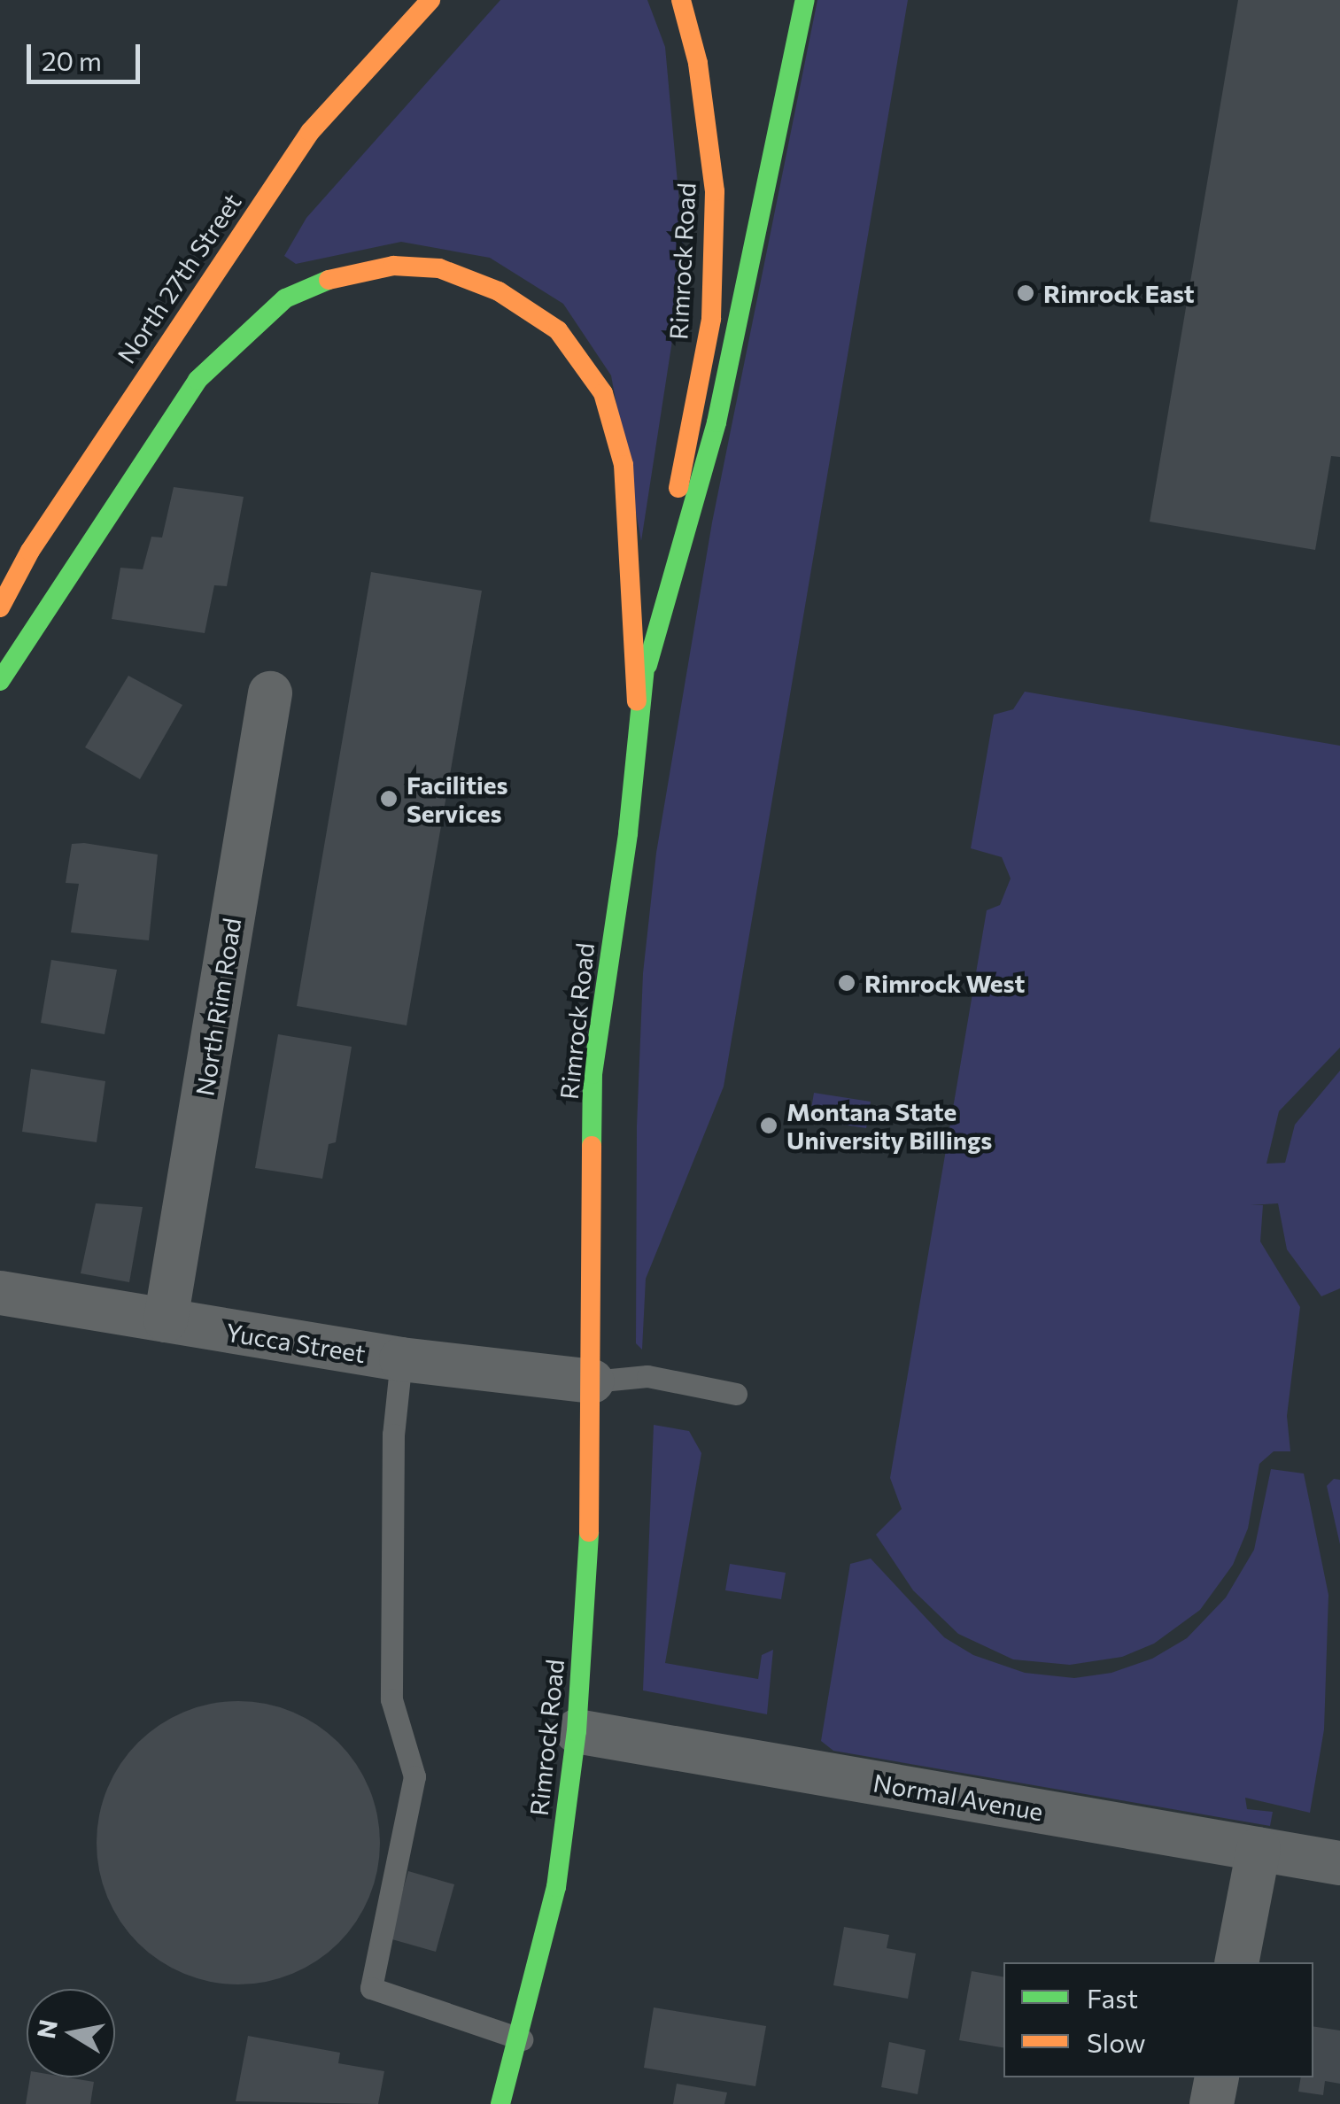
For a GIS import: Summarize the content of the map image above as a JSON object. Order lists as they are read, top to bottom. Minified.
{"streets":{"main road":["Rimrock Road","North 27th Street"],"street":["North Rim Road","Yucca Street","Normal Avenue"]},"crossings":[["Rimrock Road","Yucca Street"],["Rimrock Road","Normal Avenue"],["North Rim Road","Yucca Street"]],"places":["Rimrock East","Facilities Services","Rimrock West","Montana State University Billings"],"legend":["Fast","Slow"],"scale_bar":"20 m","north":"left"}
